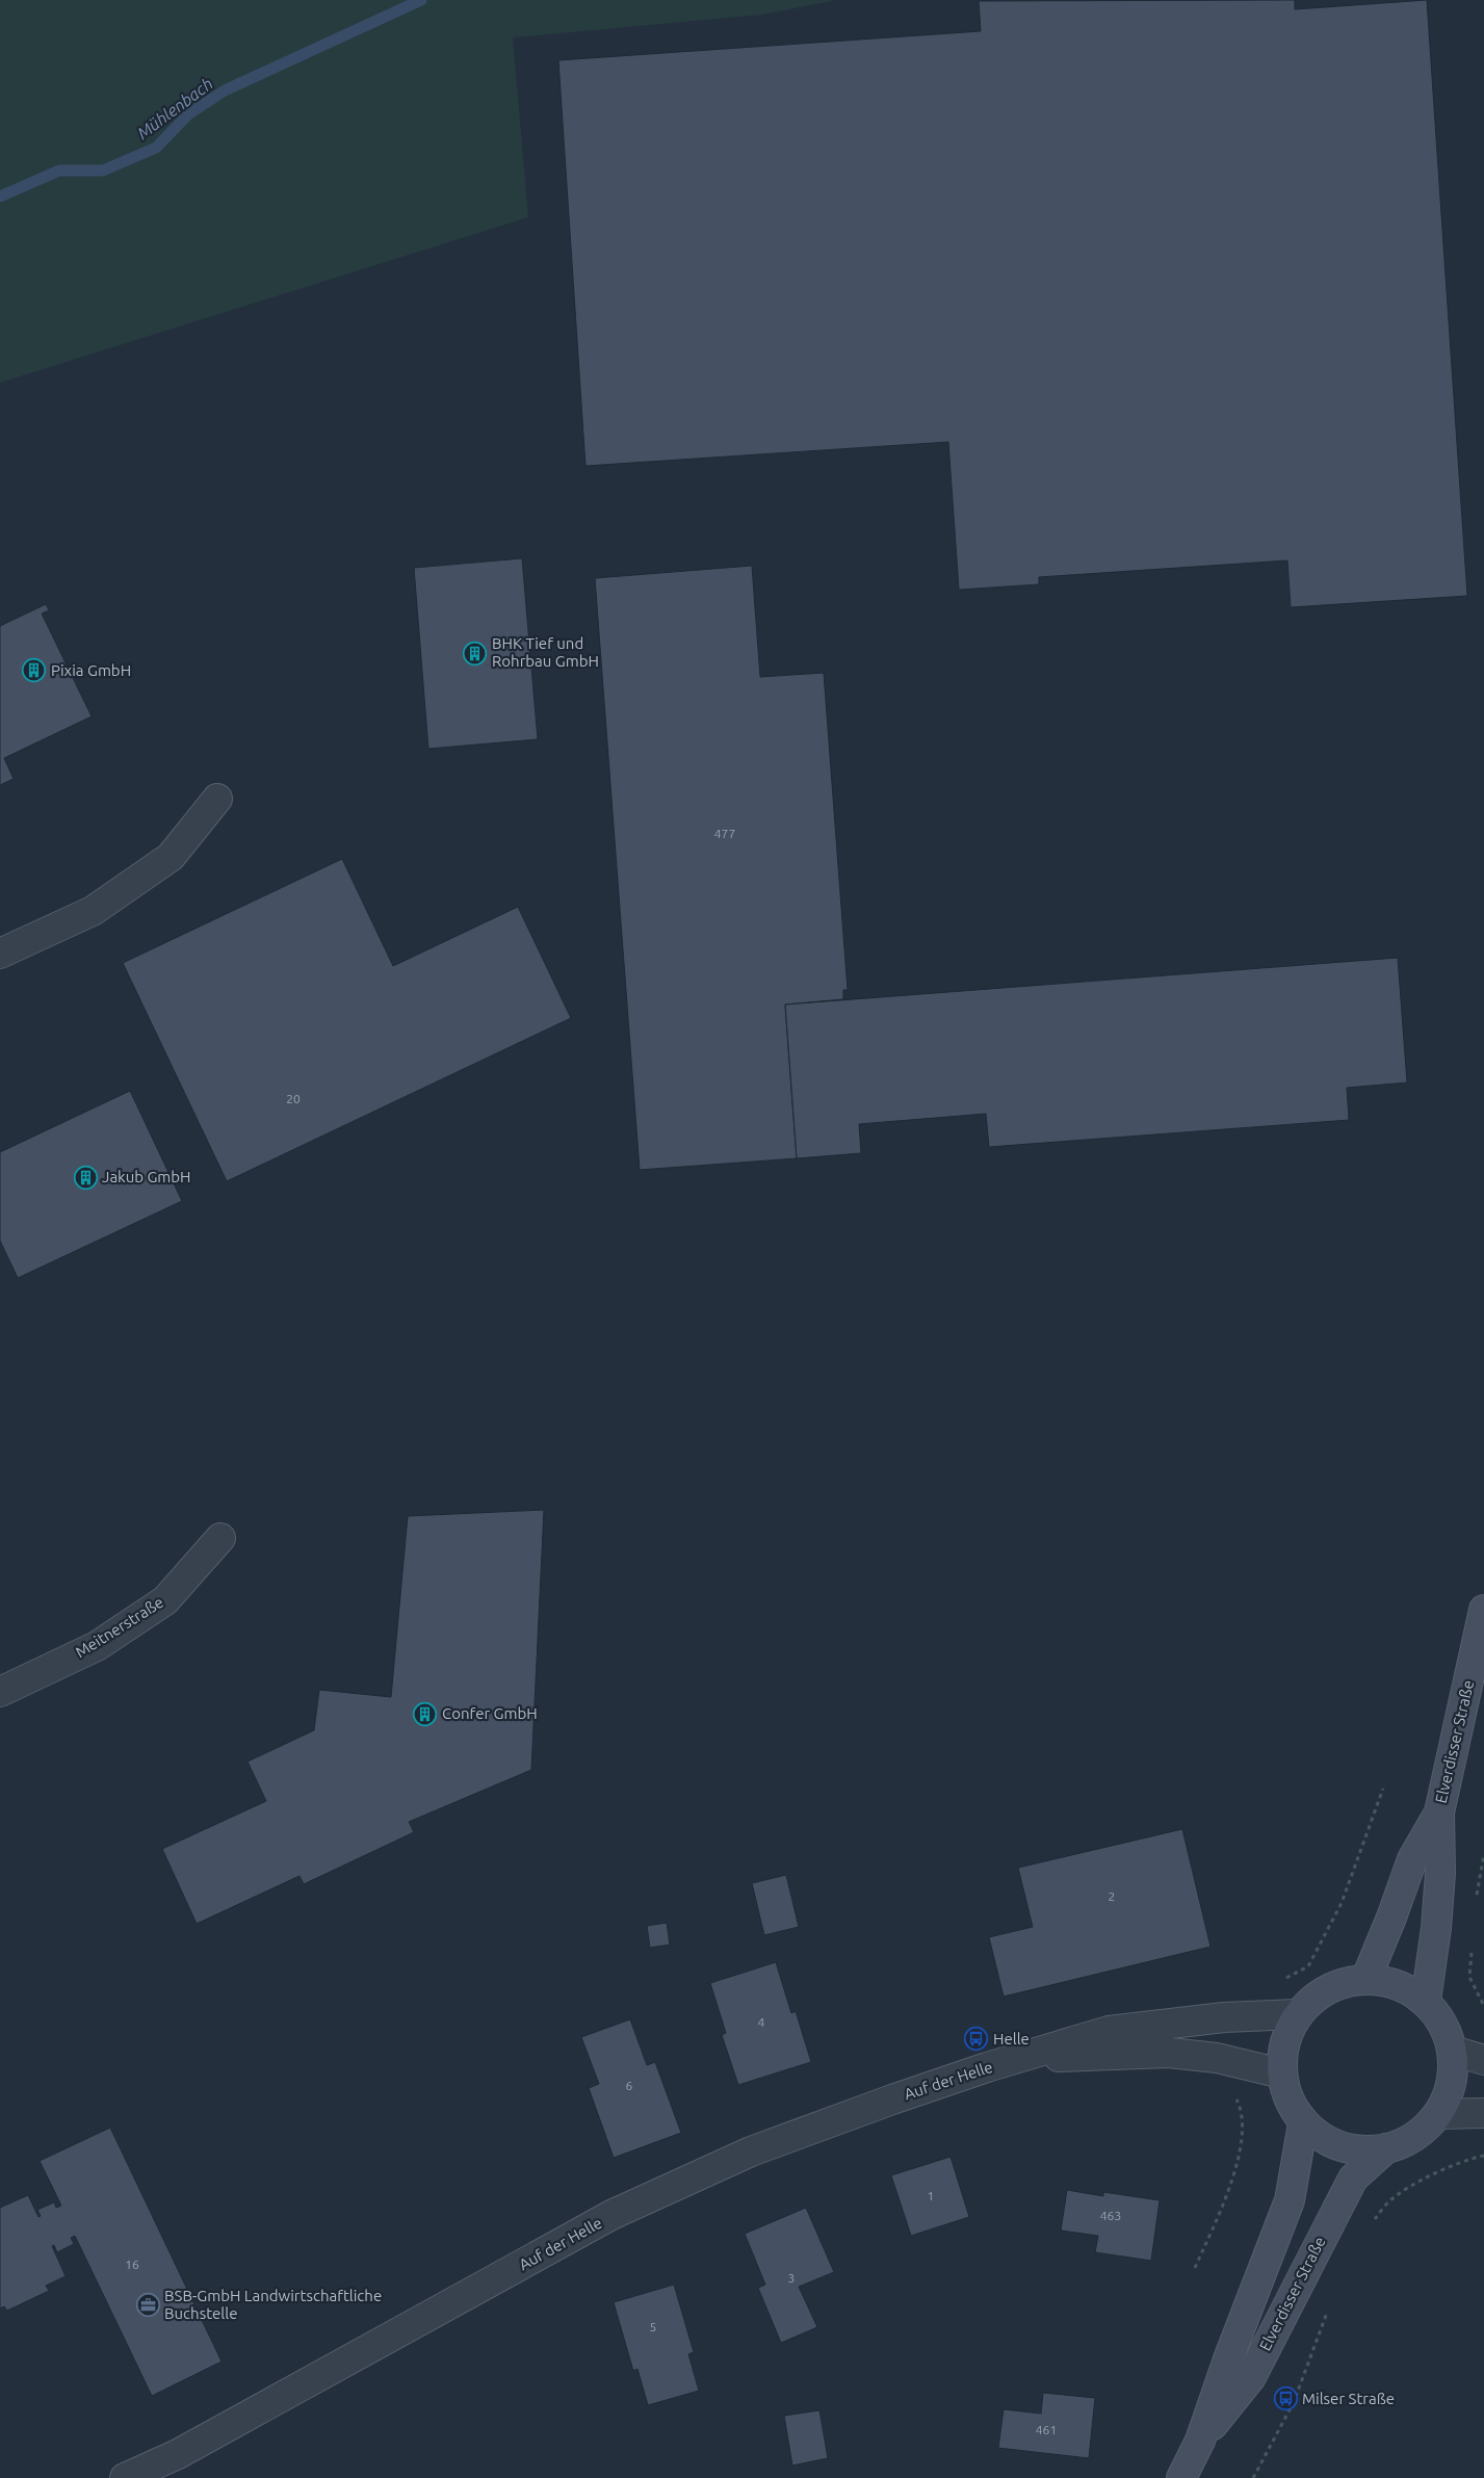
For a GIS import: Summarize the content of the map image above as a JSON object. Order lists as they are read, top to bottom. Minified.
{"streets":{"main road":["Elverdisser Straße"],"street":["Meitnerstraße","Auf der Helle"]},"crossings":[["Elverdisser Straße","Auf der Helle"]],"water":["Mühlenbach"],"places":{"building":["BHK Tief und Rohrbau GmbH","Pixia GmbH","Jakub GmbH","Confer GmbH"],"bus stop":["Helle","Milser Straße"],"office":["BSB-GmbH Landwirtschaftliche Buchstelle"]},"house_numbers":["477","20","2","4","6","1","463","16","3","5","461"]}
